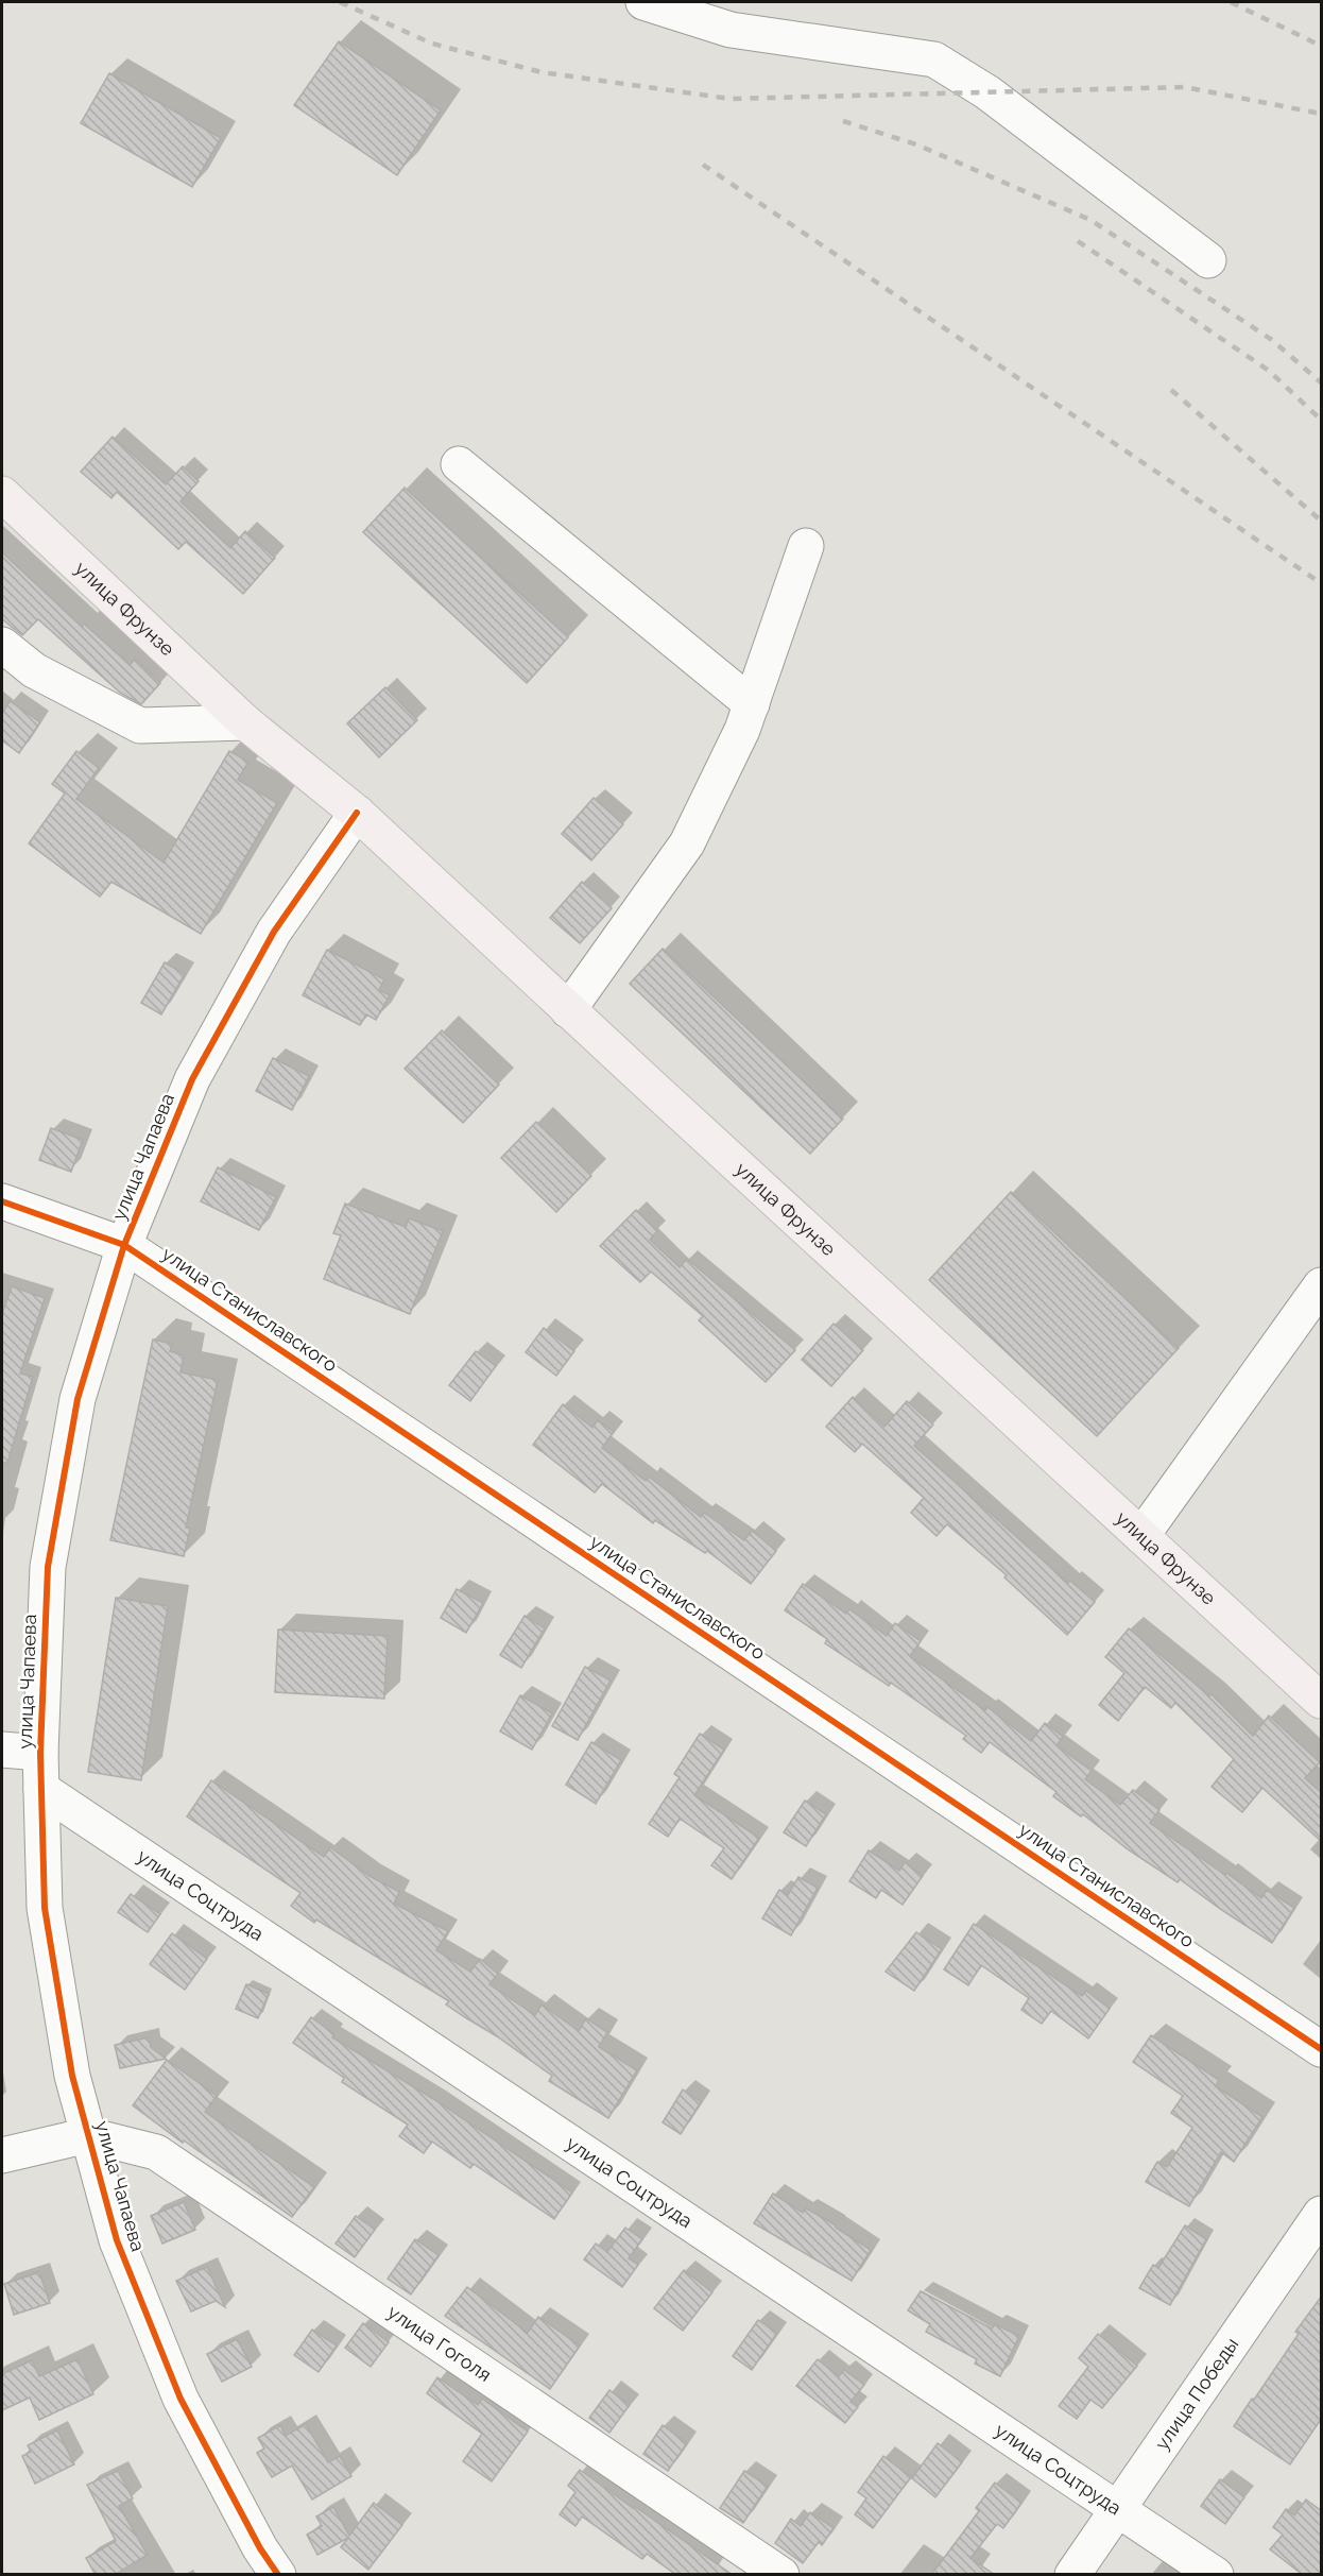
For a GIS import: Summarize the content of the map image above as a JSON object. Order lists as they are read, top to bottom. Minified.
{"streets":{"main road":["улица Фрунзе"],"street":["улица Чапаева","улица Станиславского","улица Соцтруда","улица Гоголя","улица Победы"]},"crossings":[["улица Фрунзе","улица Чапаева"],["улица Чапаева","улица Станиславского"],["улица Чапаева","улица Соцтруда"],["улица Чапаева","улица Гоголя"],["улица Соцтруда","улица Победы"]]}
